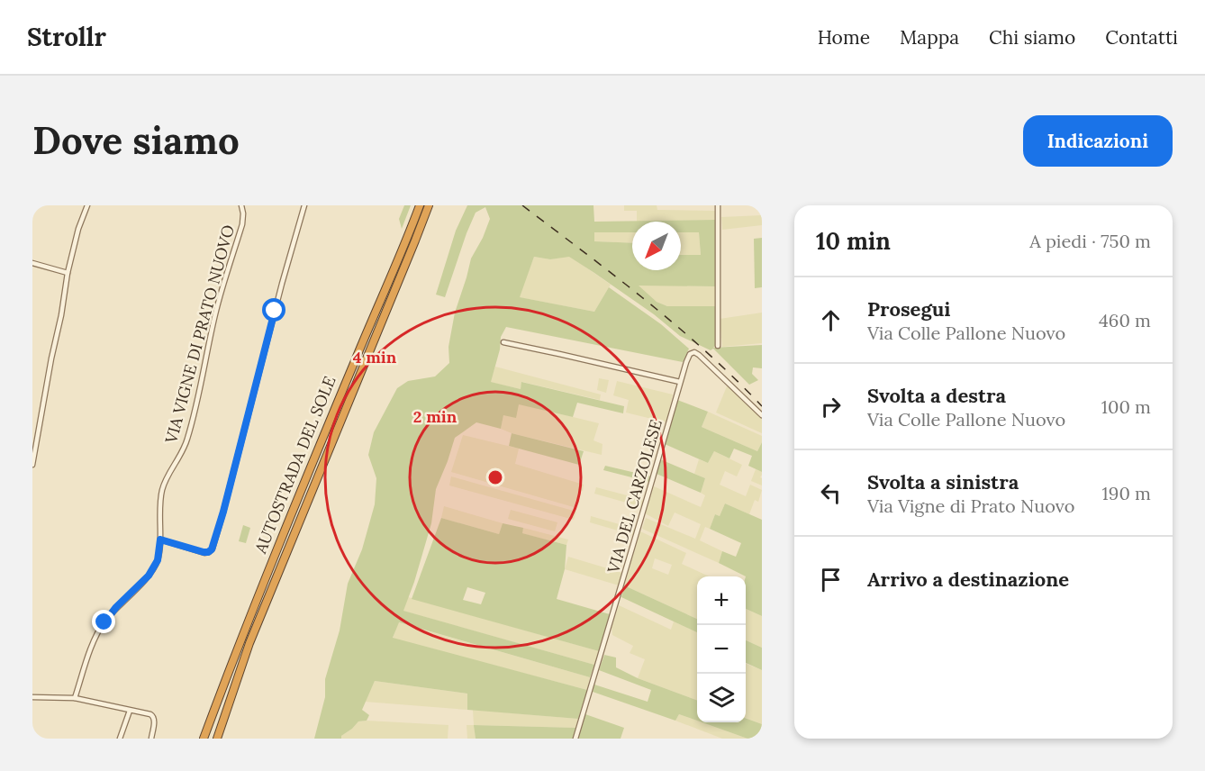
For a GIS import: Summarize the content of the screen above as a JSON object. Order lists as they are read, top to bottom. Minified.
{"streets":{"highway":["AUTOSTRADA DEL SOLE"],"street":["VIA VIGNE DI PRATO NUOVO","VIA DEL CARZOLESE"]},"north":"bottom left","page":{"header":"Strollr","nav":["Home","Mappa","Chi siamo","Contatti"],"buttons":"Indicazioni","title":"Dove siamo","heading":["10 min","A piedi · 750 m"],"list":[["Prosegui","Via Colle Pallone Nuovo","460 m"],["Svolta a destra","Via Colle Pallone Nuovo","100 m"],["Svolta a sinistra","Via Vigne di Prato Nuovo","190 m"],"Arrivo a destinazione"],"map_buttons":["+","−"]},"rings":["4 min","2 min"]}
